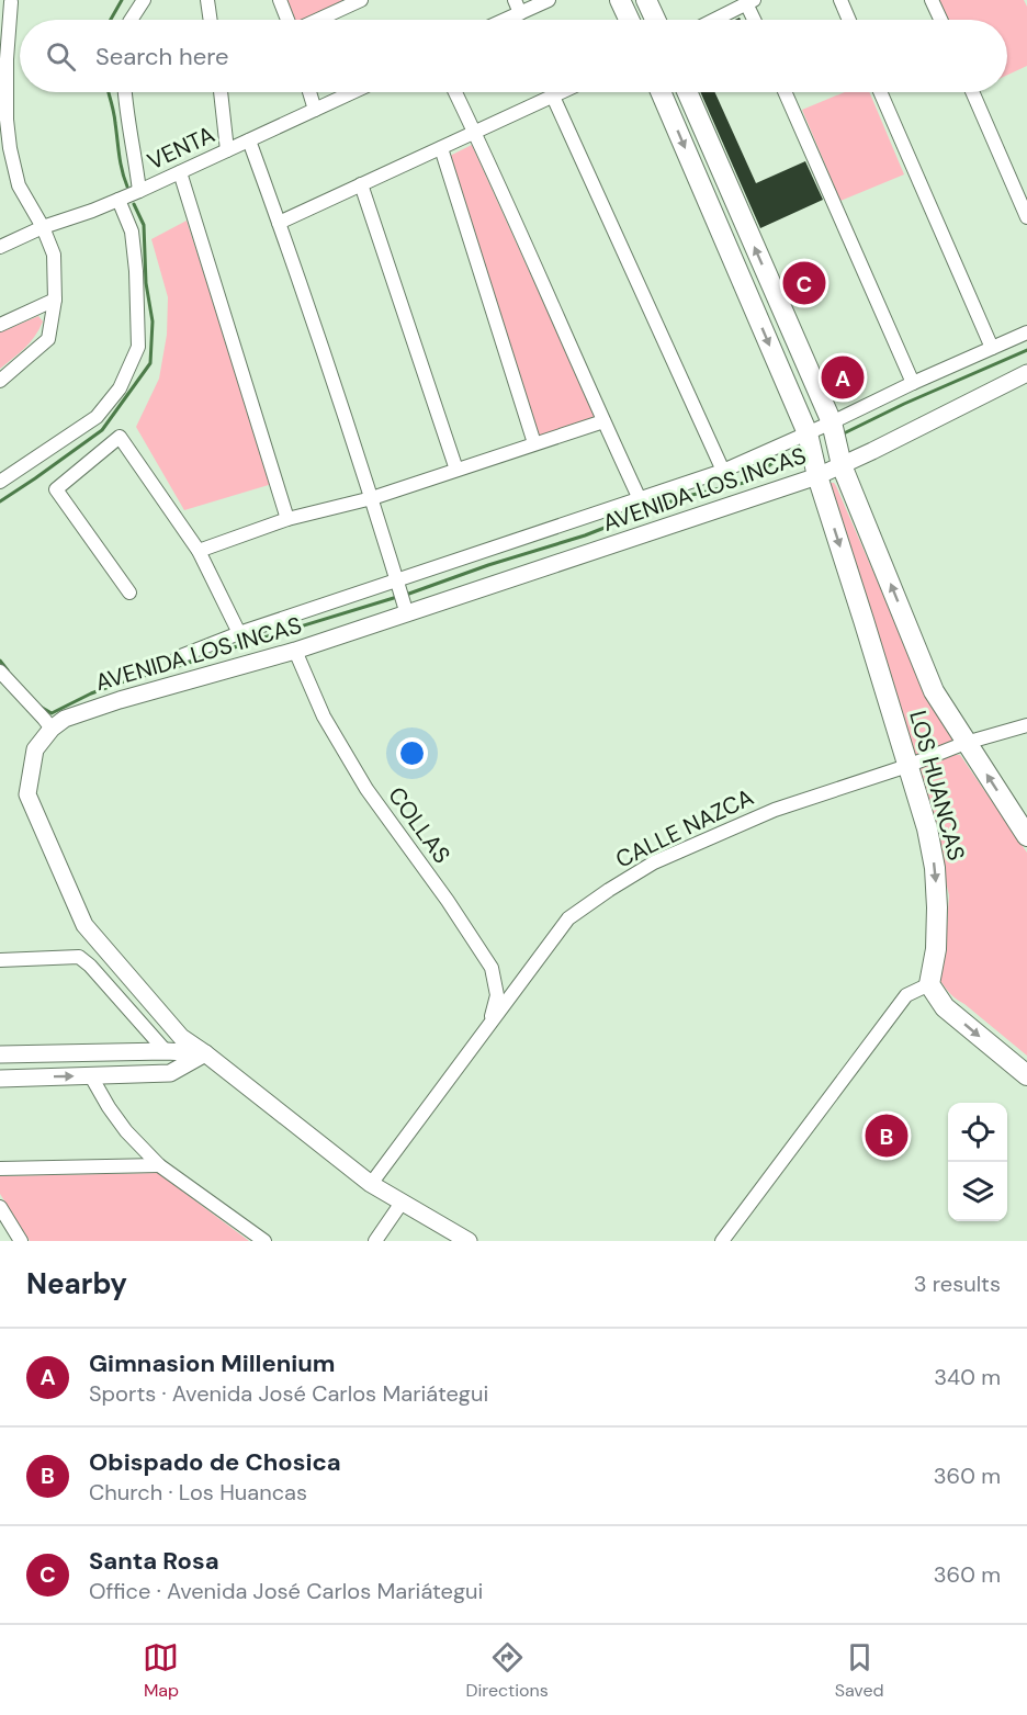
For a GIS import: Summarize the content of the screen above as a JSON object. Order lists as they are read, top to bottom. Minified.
{"streets":{"main road":["LOS HUANCAS"],"street":["VENTA","AVENIDA LOS INCAS","COLLAS","CALLE NAZCA"]},"crossings":[["AVENIDA LOS INCAS","LOS HUANCAS"],["AVENIDA LOS INCAS","COLLAS"],["AVENIDA LOS INCAS","CALLE NAZCA"],["LOS HUANCAS","CALLE NAZCA"],["COLLAS","CALLE NAZCA"]],"page":{"search":"Search here","pins":["C","A","B"],"heading":["Nearby","3 results"],"list":[{"mark":"A","name":"Gimnasion Millenium","note":"Sports · Avenida José Carlos Mariátegui","value":"340 m"},{"mark":"B","name":"Obispado de Chosica","note":"Church · Los Huancas","value":"360 m"},{"mark":"C","name":"Santa Rosa","note":"Office · Avenida José Carlos Mariátegui","value":"360 m"}],"nav":["Map","Directions","Saved"]}}
